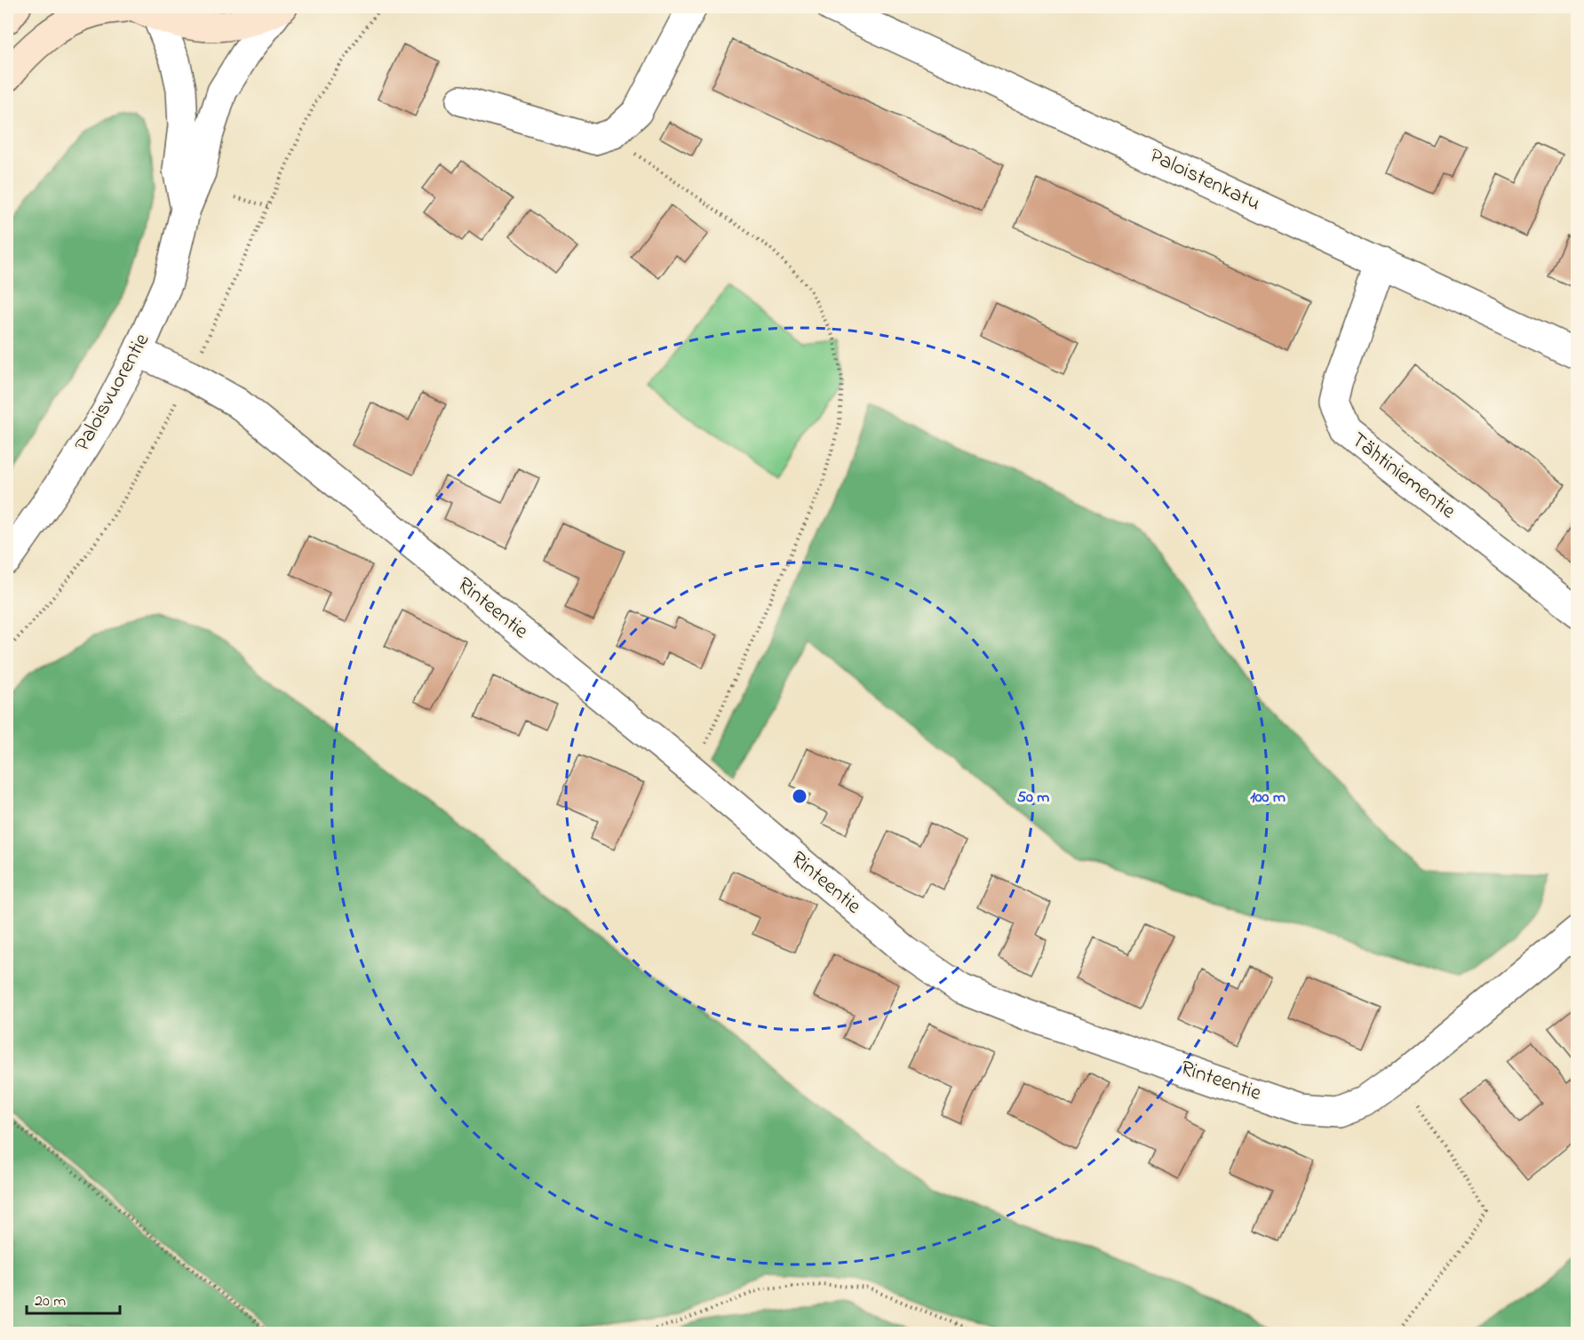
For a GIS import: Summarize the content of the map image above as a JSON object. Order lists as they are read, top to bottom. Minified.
{"streets":{"street":["Paloistenkatu","Paloisvuorentie","Tähtiniementie","Rinteentie"]},"crossings":[["Paloistenkatu","Tähtiniementie"],["Paloisvuorentie","Rinteentie"]],"scale_bar":"20 m","rings":["50 m","100 m"]}
